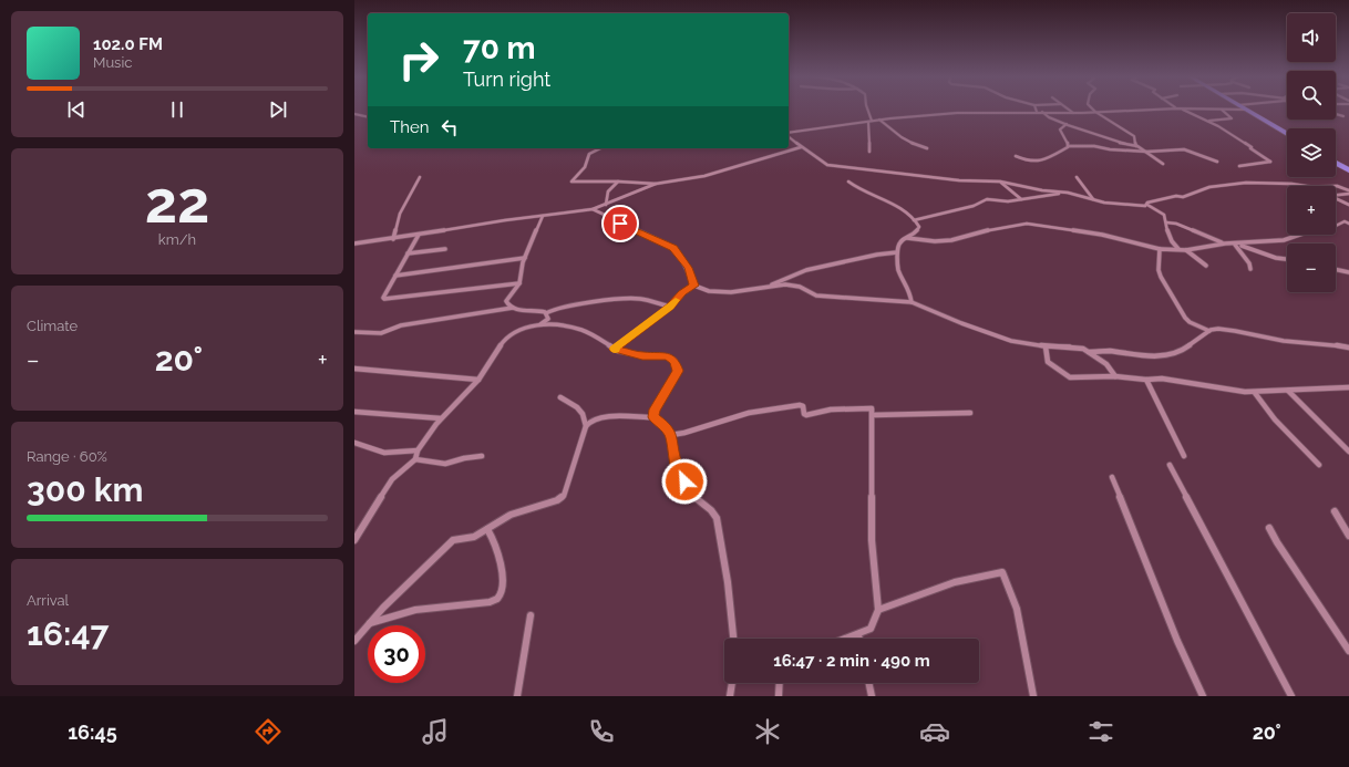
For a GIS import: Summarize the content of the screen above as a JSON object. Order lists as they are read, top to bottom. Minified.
{"page":{"map_buttons":["+","−"],"turn":["70 m","Turn right"],"song":["102.0 FM","Music"],"then":"Then","tile":[["22","km/h"],"Climate",["Range · 60%","300 km"],["Arrival","16:47"]],"heat":["−","20°","+"],"limit":"30","trip":"16:47 · 2 min · 490 m","tabs":["16:45","20°"]}}
